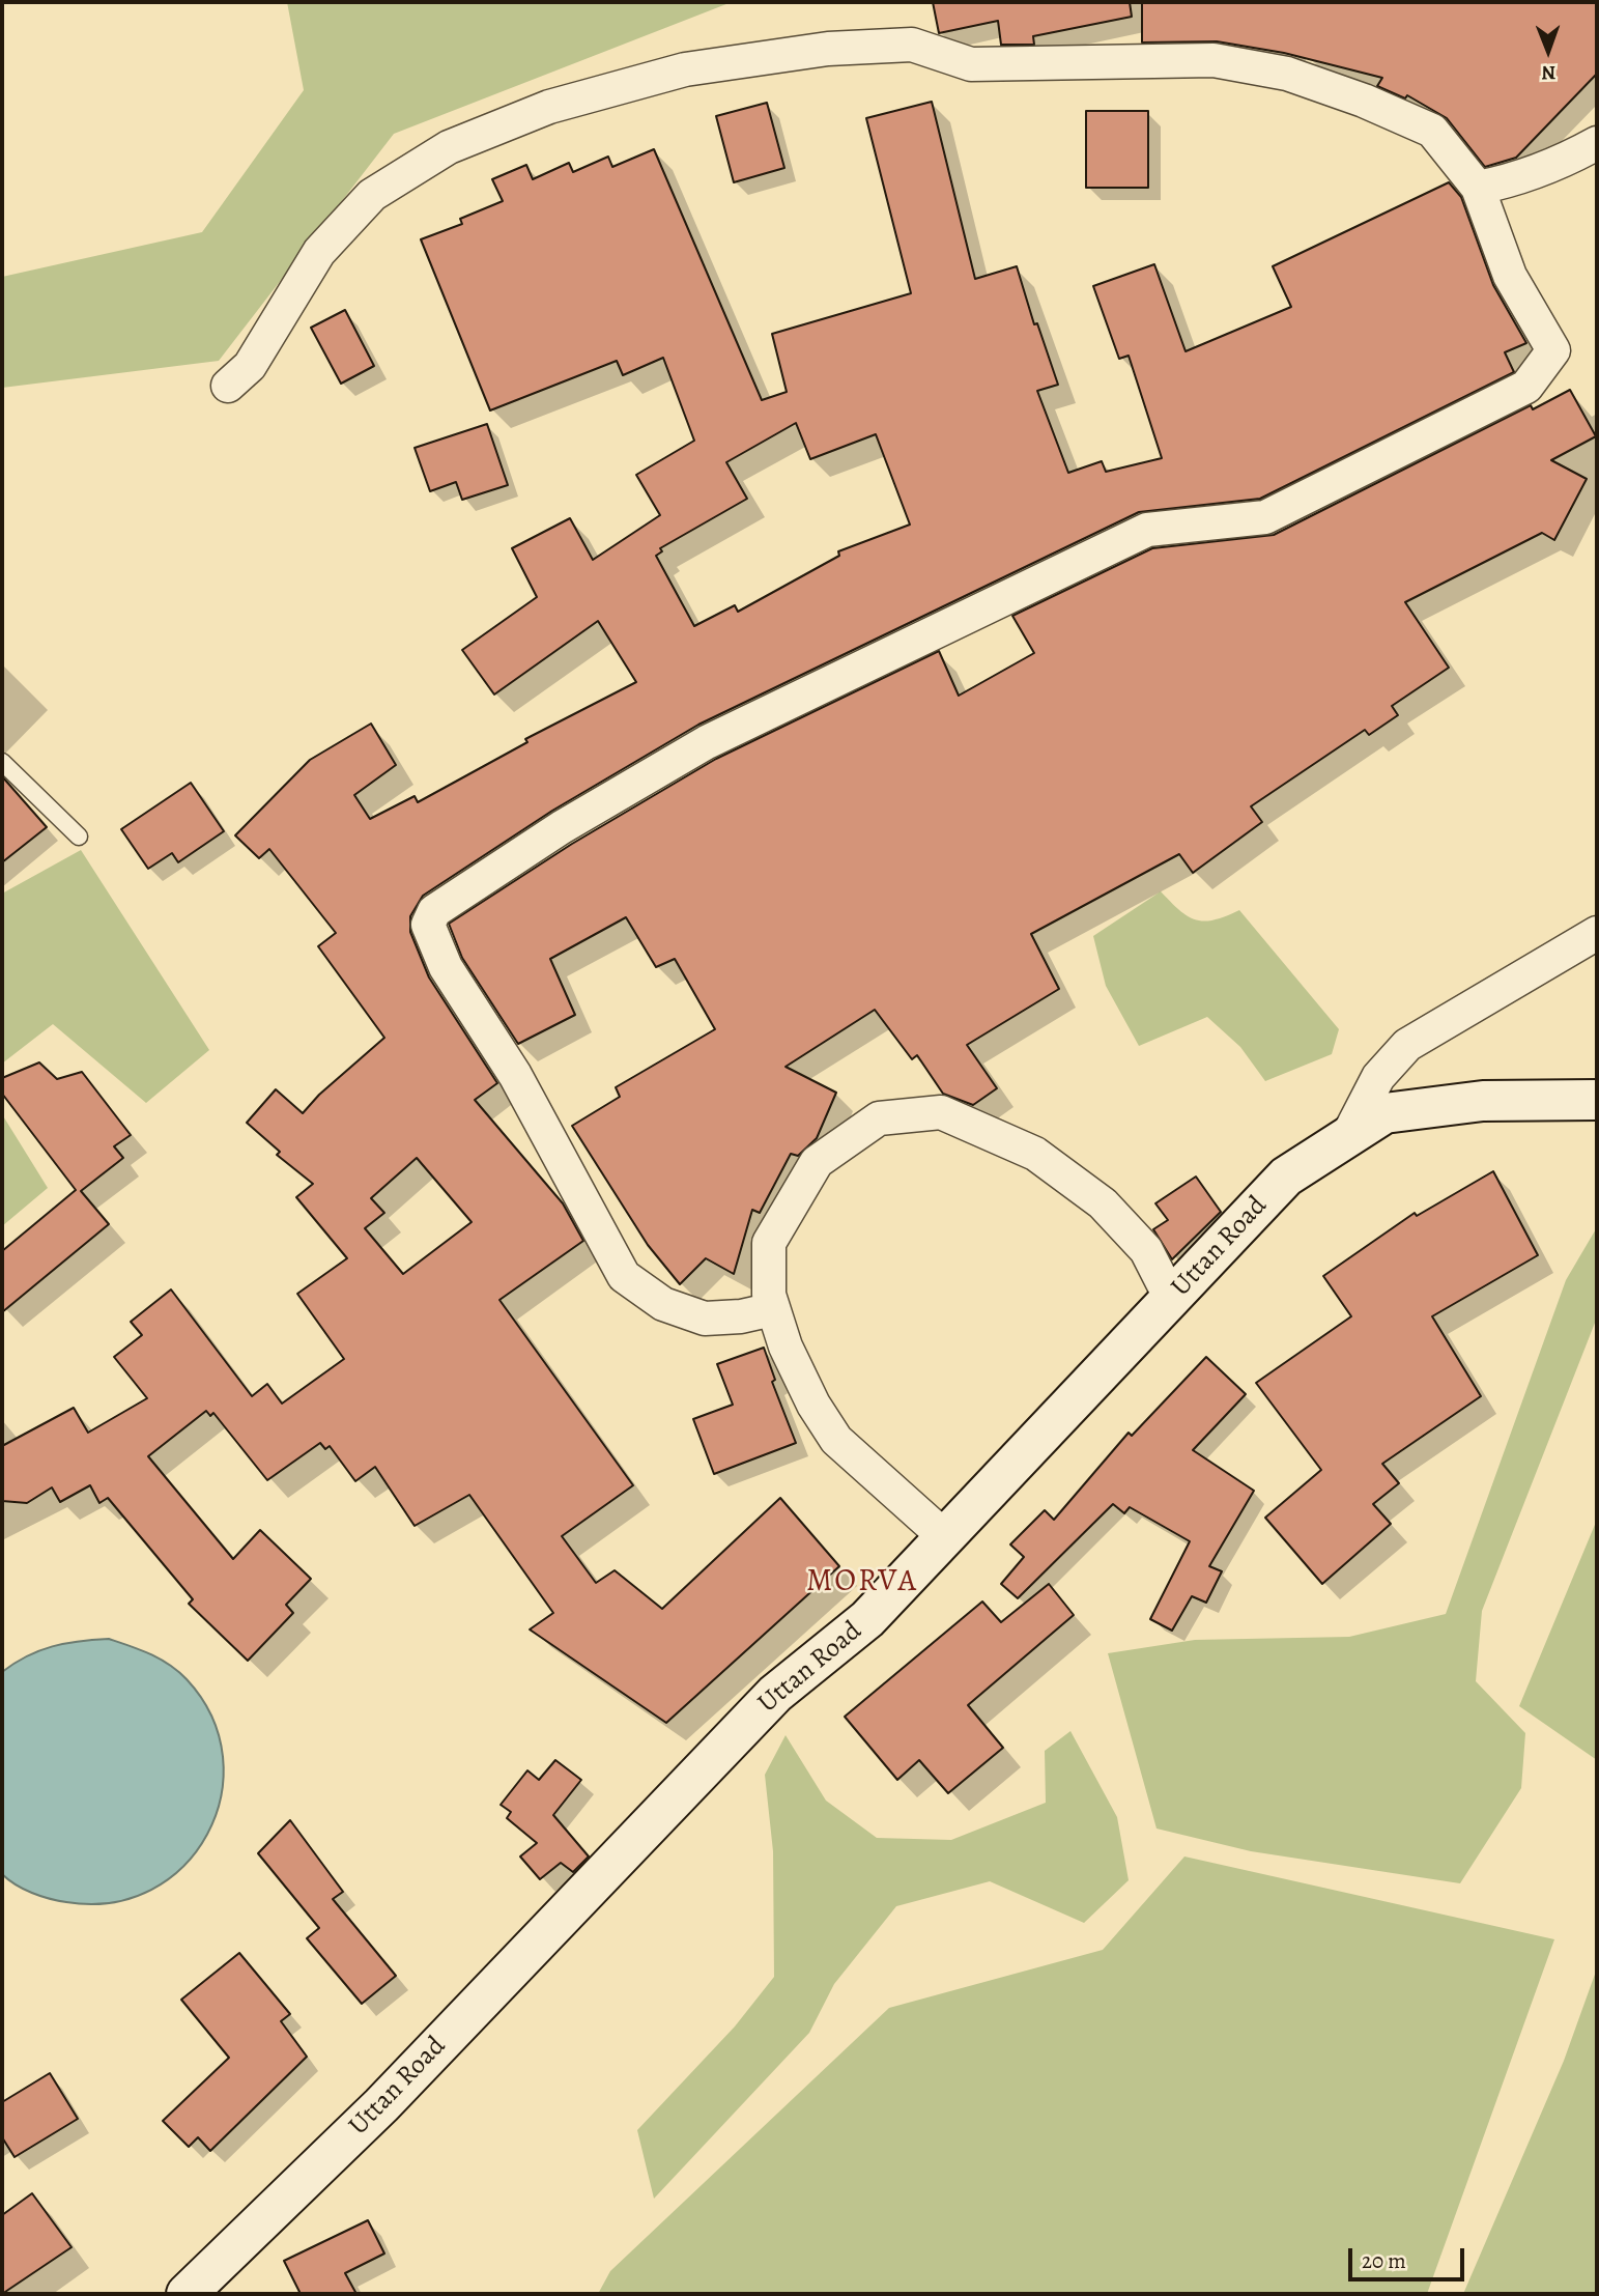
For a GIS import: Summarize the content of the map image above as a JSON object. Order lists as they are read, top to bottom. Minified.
{"streets":{"main road":["Uttan Road"]},"districts":["MORVA"],"scale_bar":"20 m","north":"bottom"}
